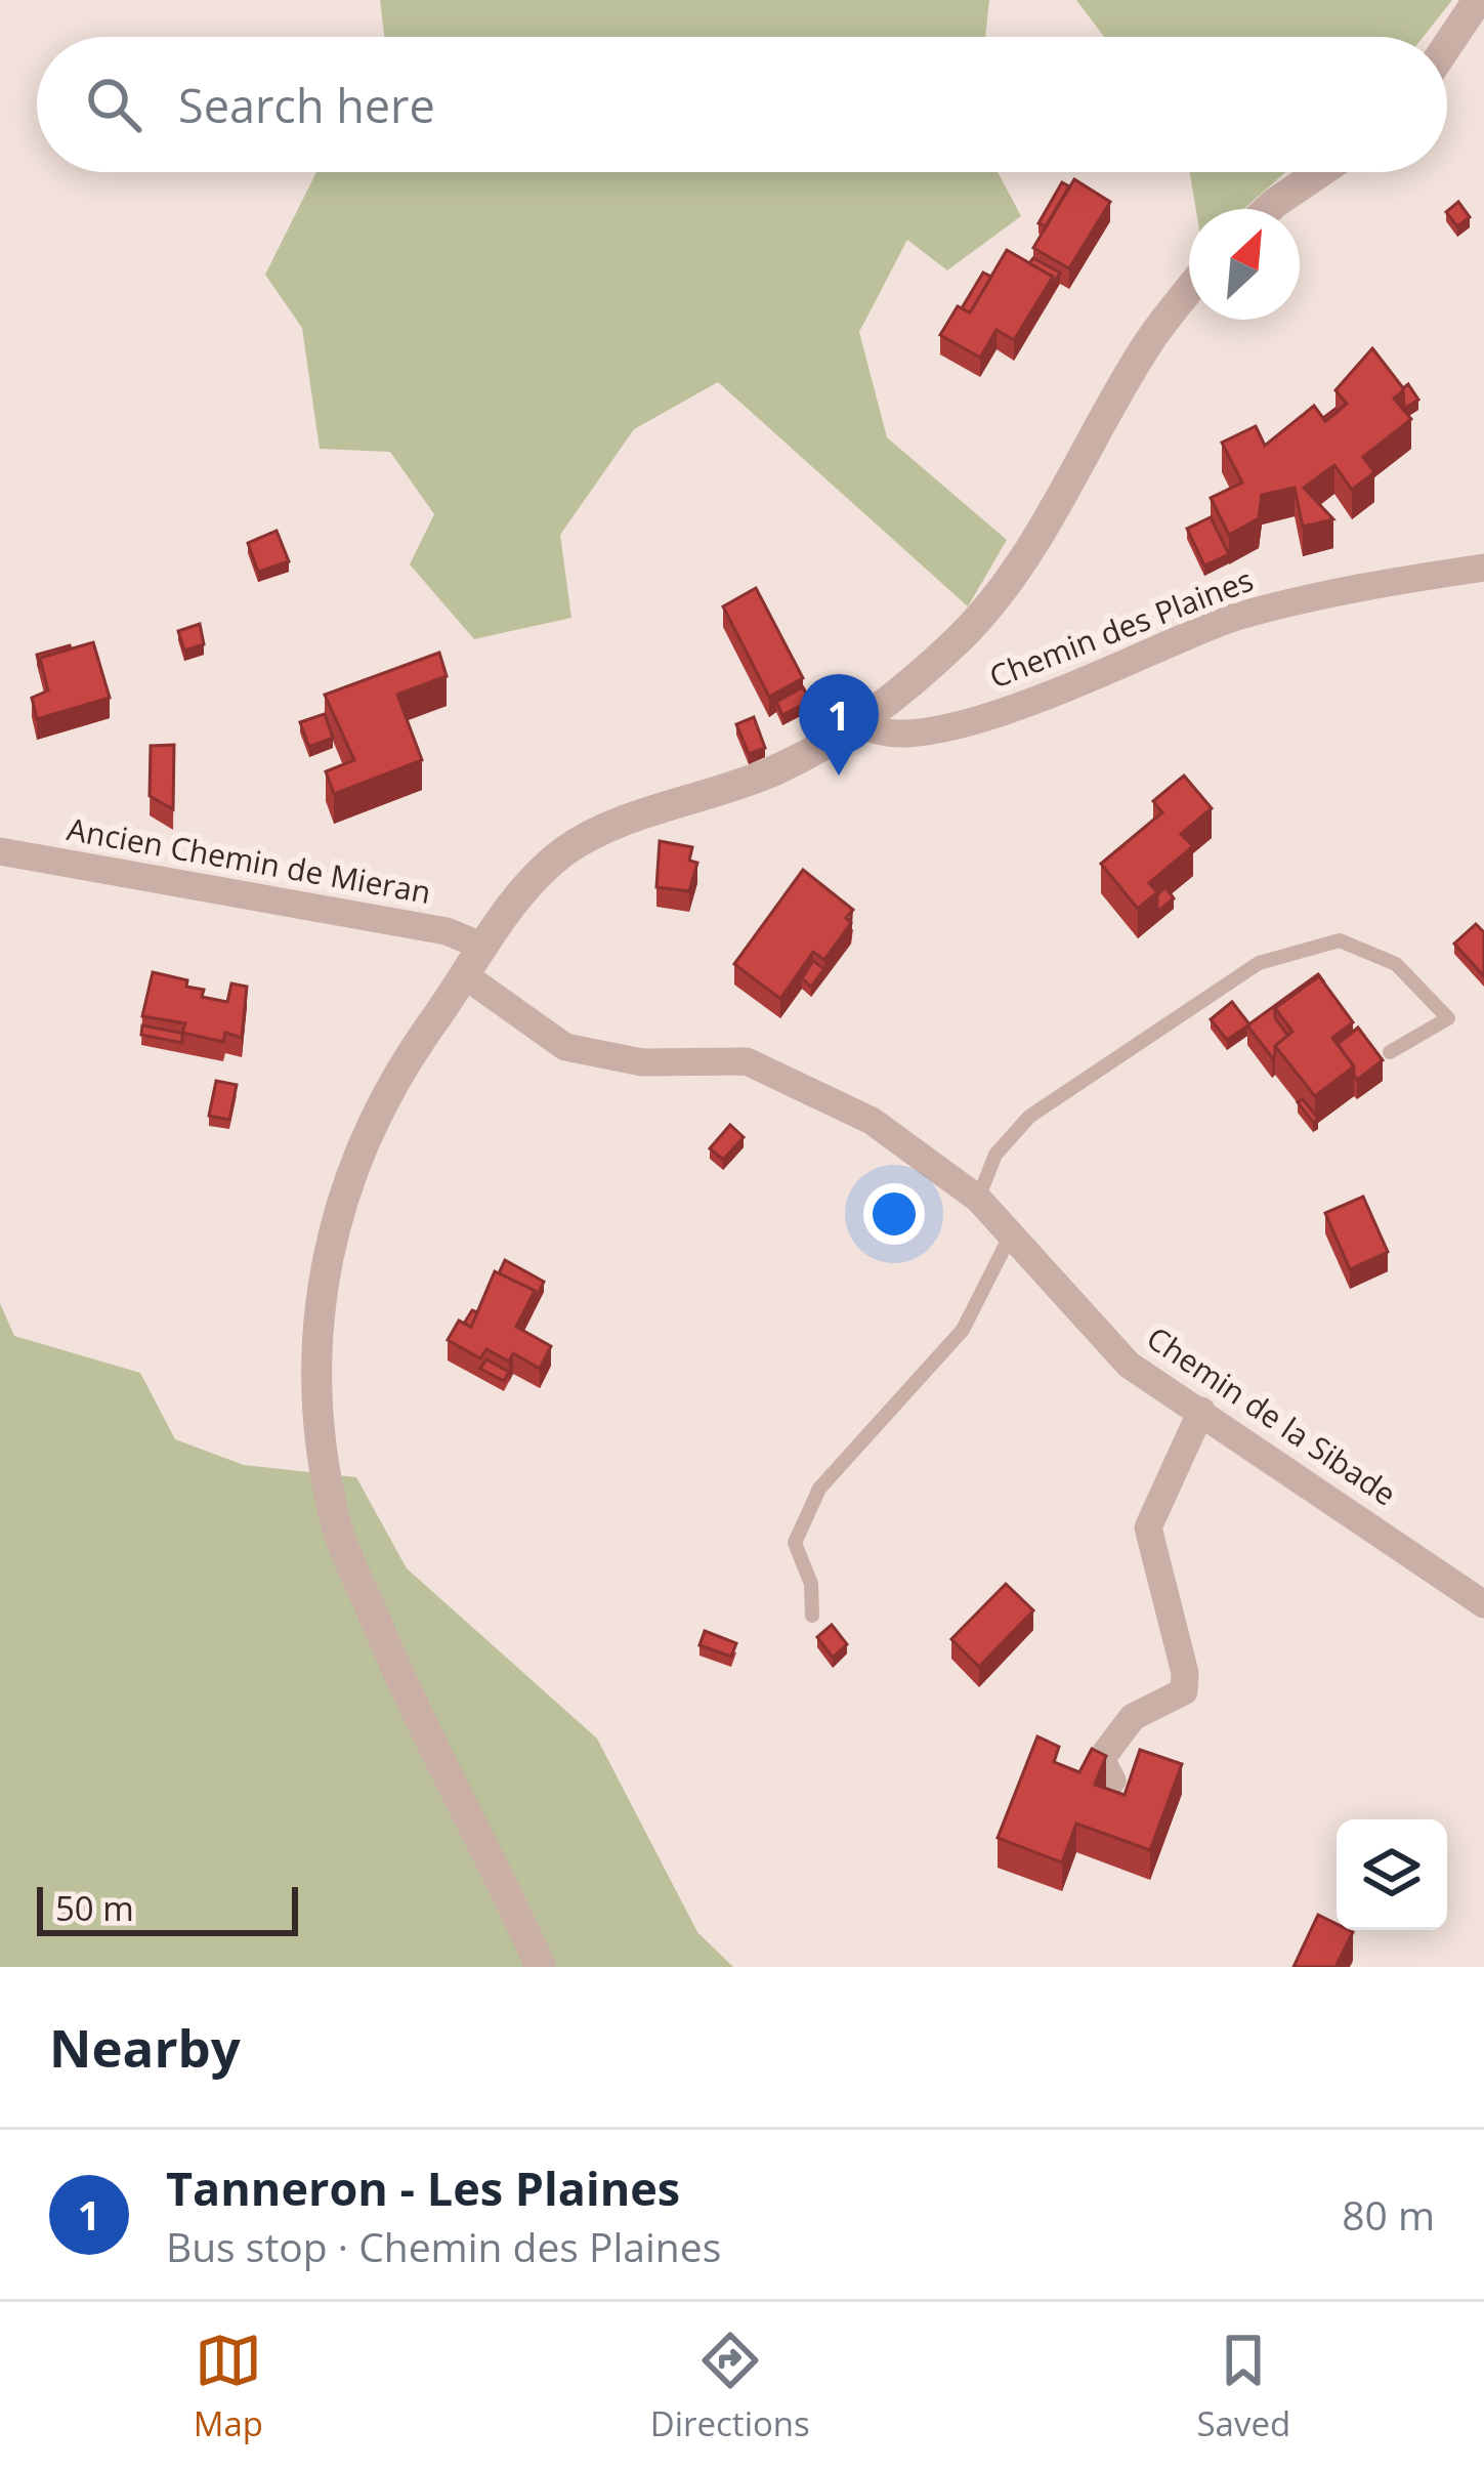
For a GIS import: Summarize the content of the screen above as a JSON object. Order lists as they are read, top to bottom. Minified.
{"streets":{"street":["Chemin des Plaines","Ancien Chemin de Mieran","Chemin de la Sibade"]},"scale_bar":"50 m","north":"top right","page":{"search":"Search here","pins":"1","scale":"50 m","heading":"Nearby","list":[{"mark":"1","name":"Tanneron - Les Plaines","note":"Bus stop · Chemin des Plaines","value":"80 m"}],"nav":["Map","Directions","Saved"]}}
